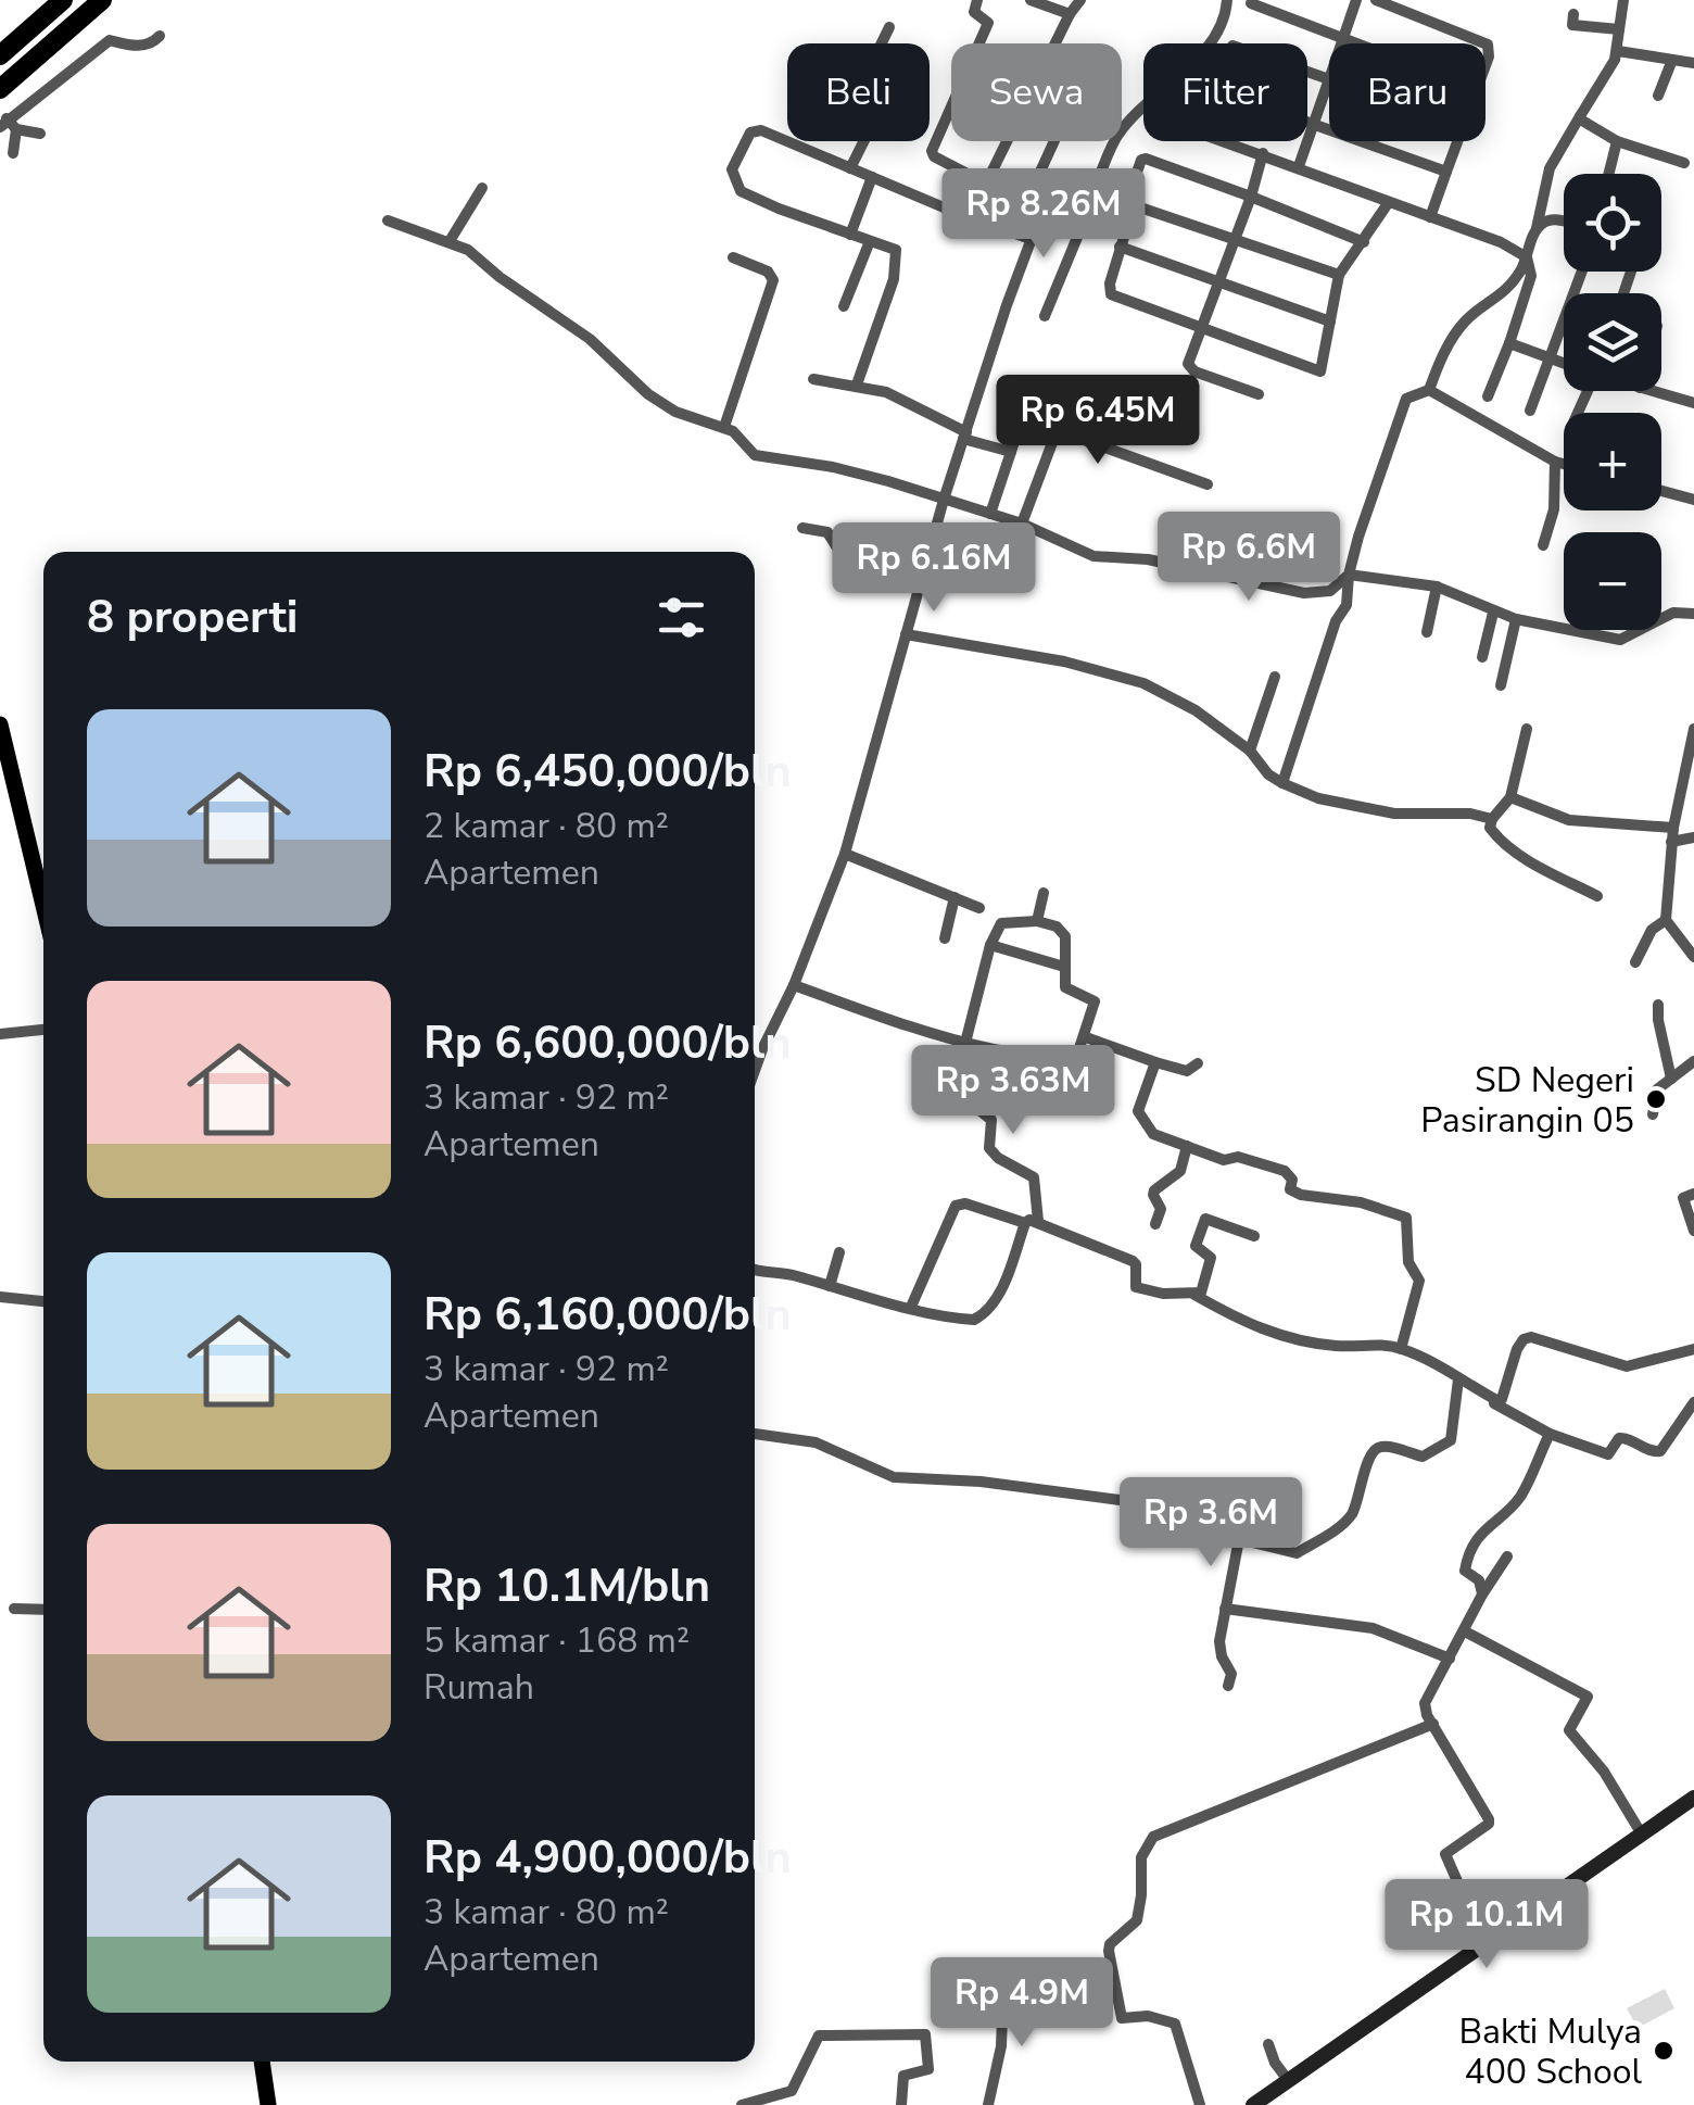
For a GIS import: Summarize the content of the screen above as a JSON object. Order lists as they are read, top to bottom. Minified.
{"places":["SD Negeri Pasirangin 05","Bakti Mulya 400 School"],"page":{"chip":["Beli","Sewa","Filter","Baru"],"price":["Rp 8.26M","Rp 6.45M","Rp 6.6M","Rp 6.16M","Rp 3.63M","Rp 3.6M","Rp 10.1M","Rp 4.9M"],"map_buttons":["+","−"],"heading":"8 properti","list":[{"name":"Rp 6,450,000/bln","note":"2 kamar · 80 m² · Apartemen"},{"name":"Rp 6,600,000/bln","note":"3 kamar · 92 m² · Apartemen"},{"name":"Rp 6,160,000/bln","note":"3 kamar · 92 m² · Apartemen"},{"name":"Rp 10.1M/bln","note":"5 kamar · 168 m² · Rumah"},{"name":"Rp 4,900,000/bln","note":"3 kamar · 80 m² · Apartemen"}]}}
